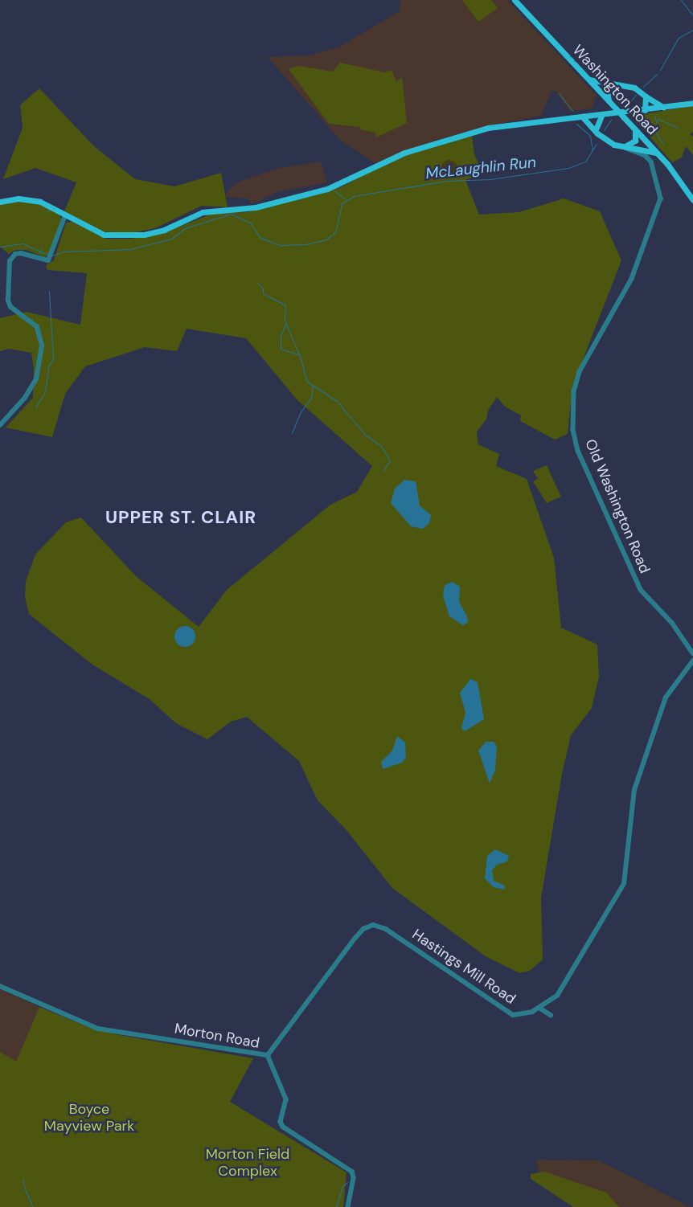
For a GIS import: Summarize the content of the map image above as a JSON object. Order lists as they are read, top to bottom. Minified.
{"streets":{"main road":["Washington Road"],"street":["Old Washington Road","Hastings Mill Road","Morton Road"]},"crossings":[["Hastings Mill Road","Morton Road"]],"districts":["UPPER ST. CLAIR"],"water":["McLaughlin Run"],"parks":["Boyce Mayview Park","Morton Field Complex"]}
